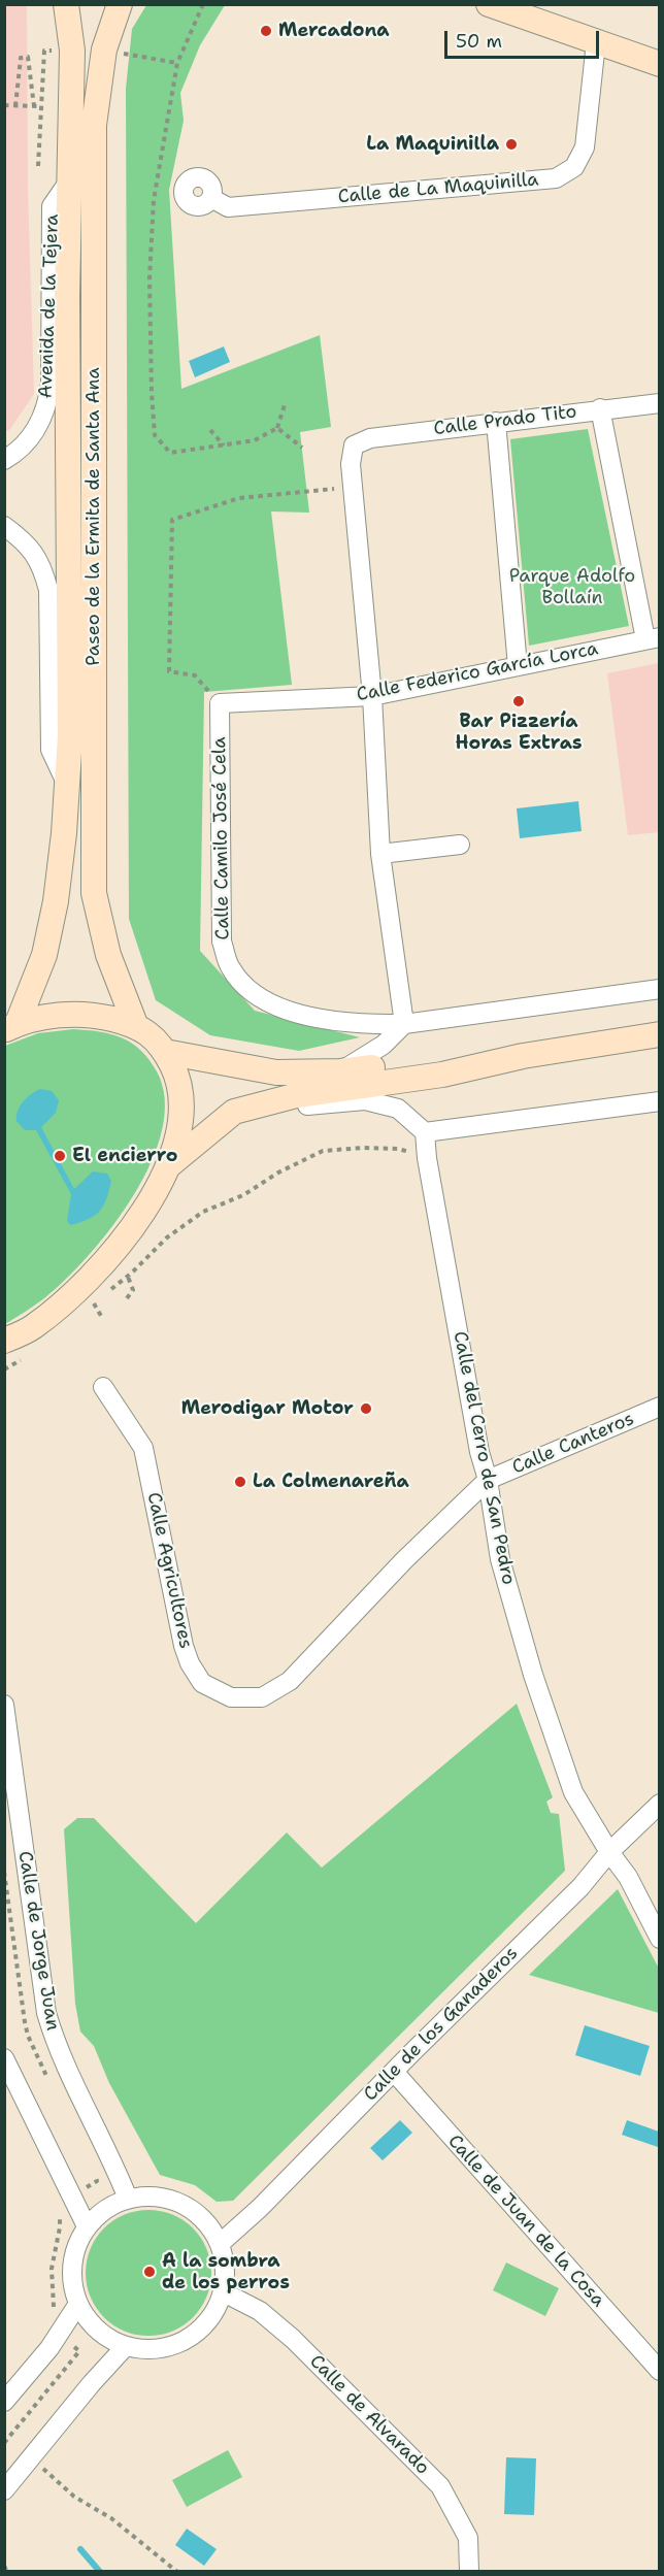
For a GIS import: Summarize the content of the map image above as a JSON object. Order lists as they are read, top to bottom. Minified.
{"streets":{"main road":["Paseo de la Ermita de Santa Ana"],"street":["Calle de La Maquinilla","Avenida de la Tejera","Calle Prado Tito","Calle Federico García Lorca","Calle Camilo José Cela","Calle Canteros","Calle del Cerro de San Pedro","Calle Agricultores","Calle de Jorge Juan","Calle de los Ganaderos","Calle de Juan de la Cosa","Calle de Alvarado"]},"crossings":[["Avenida de la Tejera","Paseo de la Ermita de Santa Ana"],["Calle Federico García Lorca","Calle Camilo José Cela"],["Calle Canteros","Calle del Cerro de San Pedro"],["Calle Canteros","Calle Agricultores"],["Calle del Cerro de San Pedro","Calle Agricultores"],["Calle del Cerro de San Pedro","Calle de los Ganaderos"],["Calle de Jorge Juan","Calle de los Ganaderos"],["Calle de Jorge Juan","Calle de Alvarado"],["Calle de los Ganaderos","Calle de Juan de la Cosa"],["Calle de los Ganaderos","Calle de Alvarado"]],"parks":["Parque Adolfo Bollaín"],"places":["Mercadona","La Maquinilla","Bar Pizzería Horas Extras","El encierro","Merodigar Motor","La Colmenareña","A la sombra de los perros"],"scale_bar":"50 m"}
